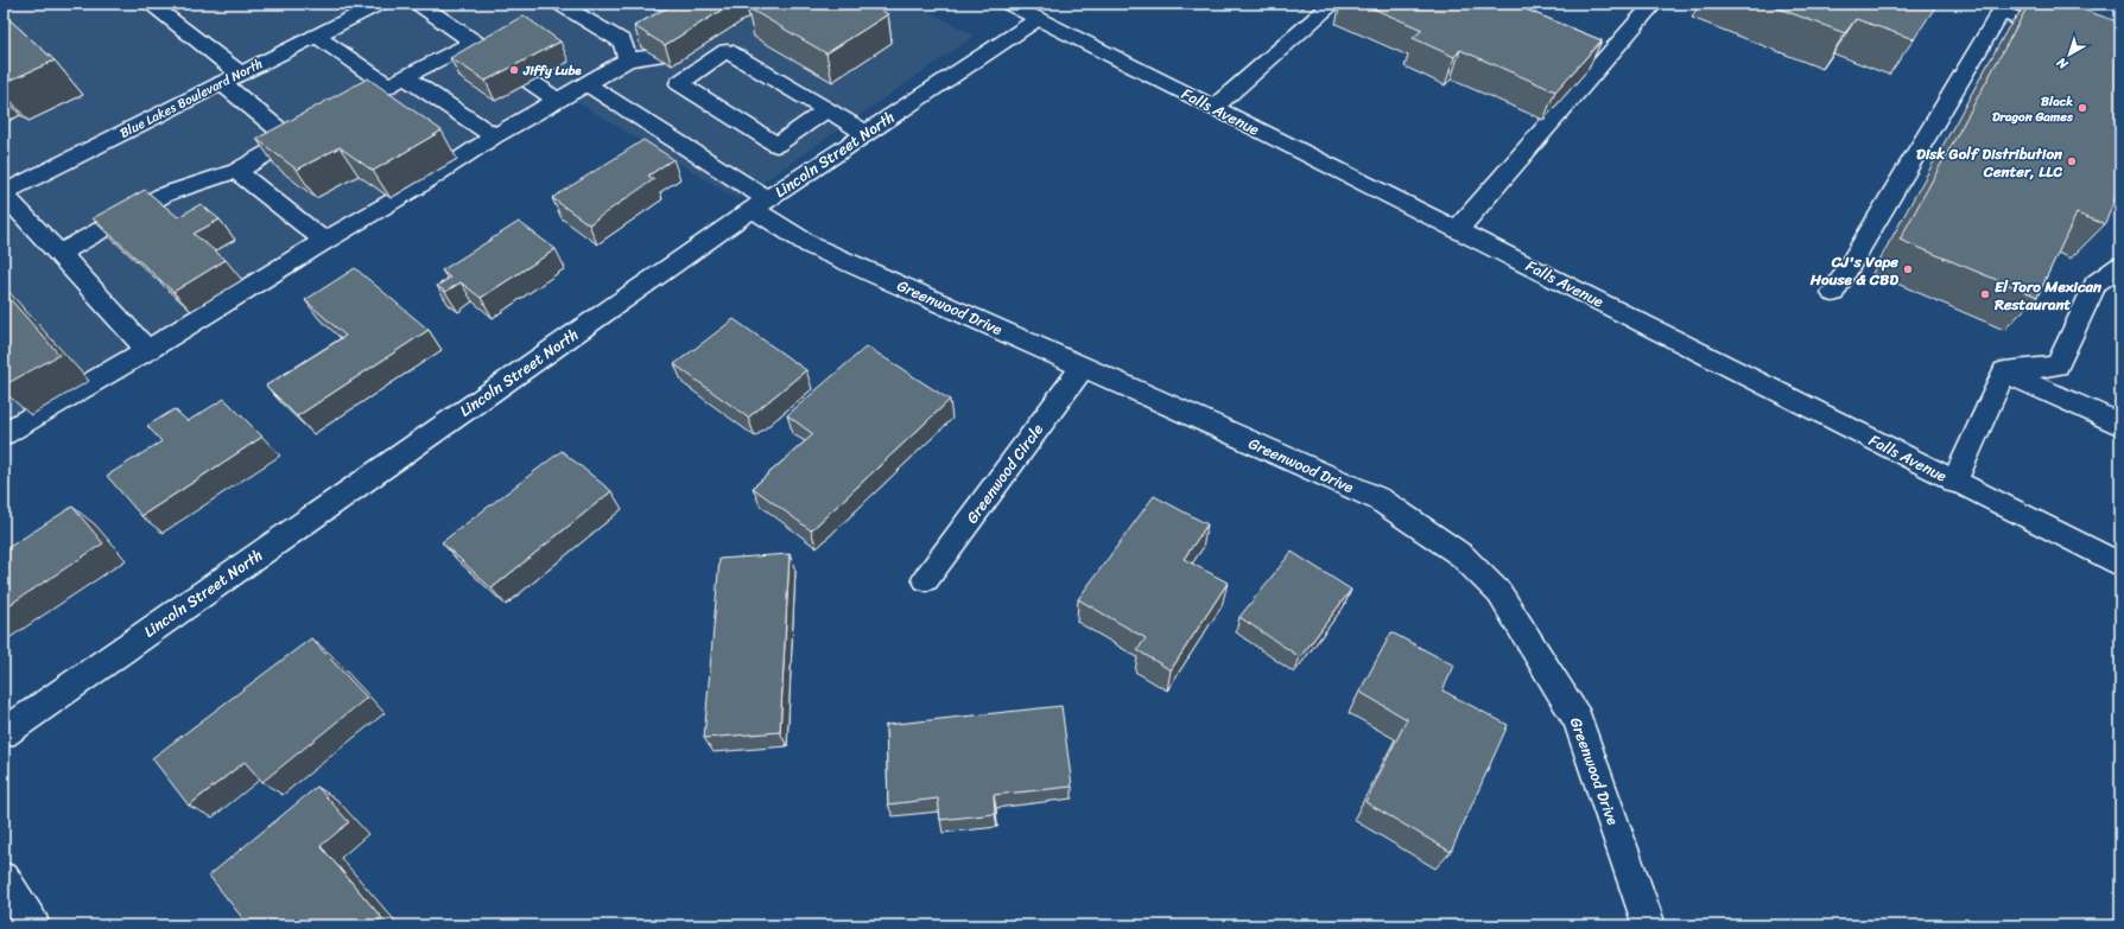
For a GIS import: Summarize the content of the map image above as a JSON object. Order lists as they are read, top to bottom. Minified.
{"streets":{"street":["Blue Lakes Boulevard North","Falls Avenue","Lincoln Street North","Greenwood Drive","Greenwood Circle"]},"crossings":[["Falls Avenue","Lincoln Street North"],["Lincoln Street North","Greenwood Drive"],["Greenwood Drive","Greenwood Circle"]],"places":["Jiffy Lube","Black Dragon Games","Disk Golf Distribution Center, LLC","CJ's Vape House & CBD","El Toro Mexican Restaurant"],"north":"bottom left"}
